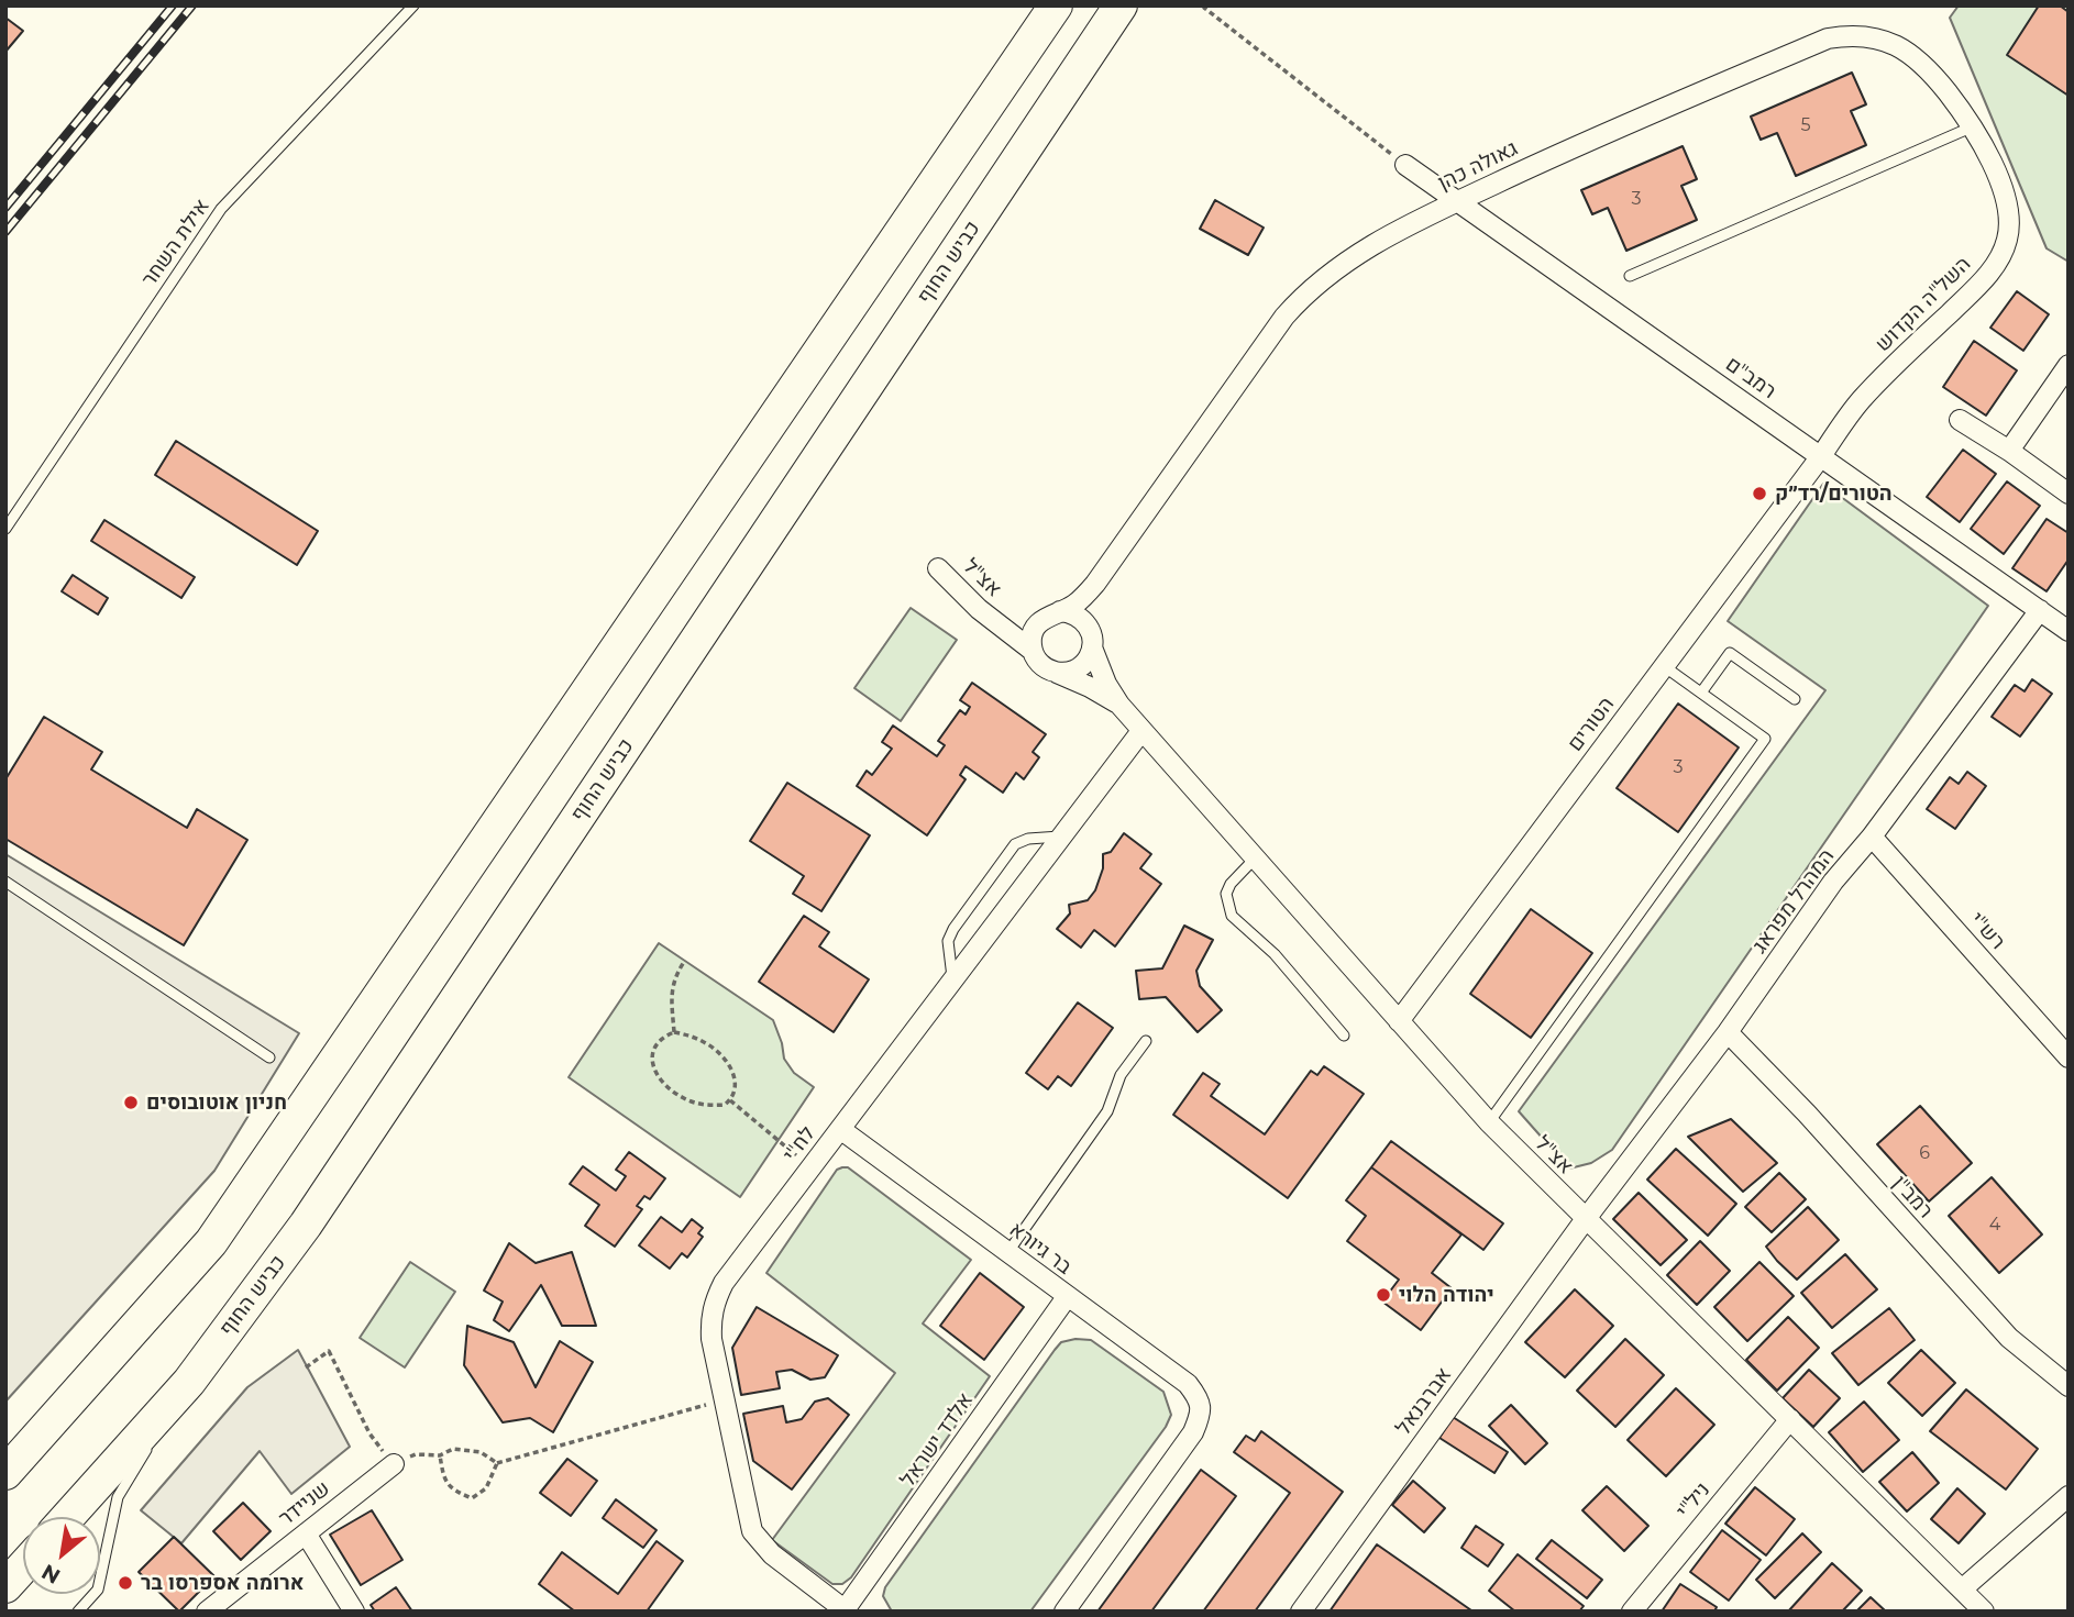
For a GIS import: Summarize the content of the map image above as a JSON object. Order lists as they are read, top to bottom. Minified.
{"streets":{"highway":["כביש החוף"],"street":["גאולה כהן","השל\"ה הקדוש","רמב\"ם","אצ\"ל","הטורים","המהרל מפראג","רש\"י","לח\"י","רמב\"ן","בר גיורא","אברבנאל","אלדד ישראל","ניל\"י","שניידר"],"lane":["אילת השחר"]},"crossings":[["גאולה כהן","השל\"ה הקדוש"],["גאולה כהן","רמב\"ם"],["גאולה כהן","אצ\"ל"],["השל\"ה הקדוש","רמב\"ם"],["השל\"ה הקדוש","הטורים"],["רמב\"ם","הטורים"],["רמב\"ם","המהרל מפראג"],["אצ\"ל","הטורים"],["אצ\"ל","המהרל מפראג"],["אצ\"ל","לח\"י"],["אצ\"ל","אברבנאל"],["אצ\"ל","ניל\"י"],["המהרל מפראג","רש\"י"],["המהרל מפראג","רמב\"ן"],["המהרל מפראג","אברבנאל"],["לח\"י","בר גיורא"],["לח\"י","אלדד ישראל"],["בר גיורא","אלדד ישראל"]],"places":["הטורים/רד״ק","חניון אוטובוסים","יהודה הלוי","ארומה אספרסו בר"],"house_numbers":["5","3","3","6","4"],"north":"bottom left"}
